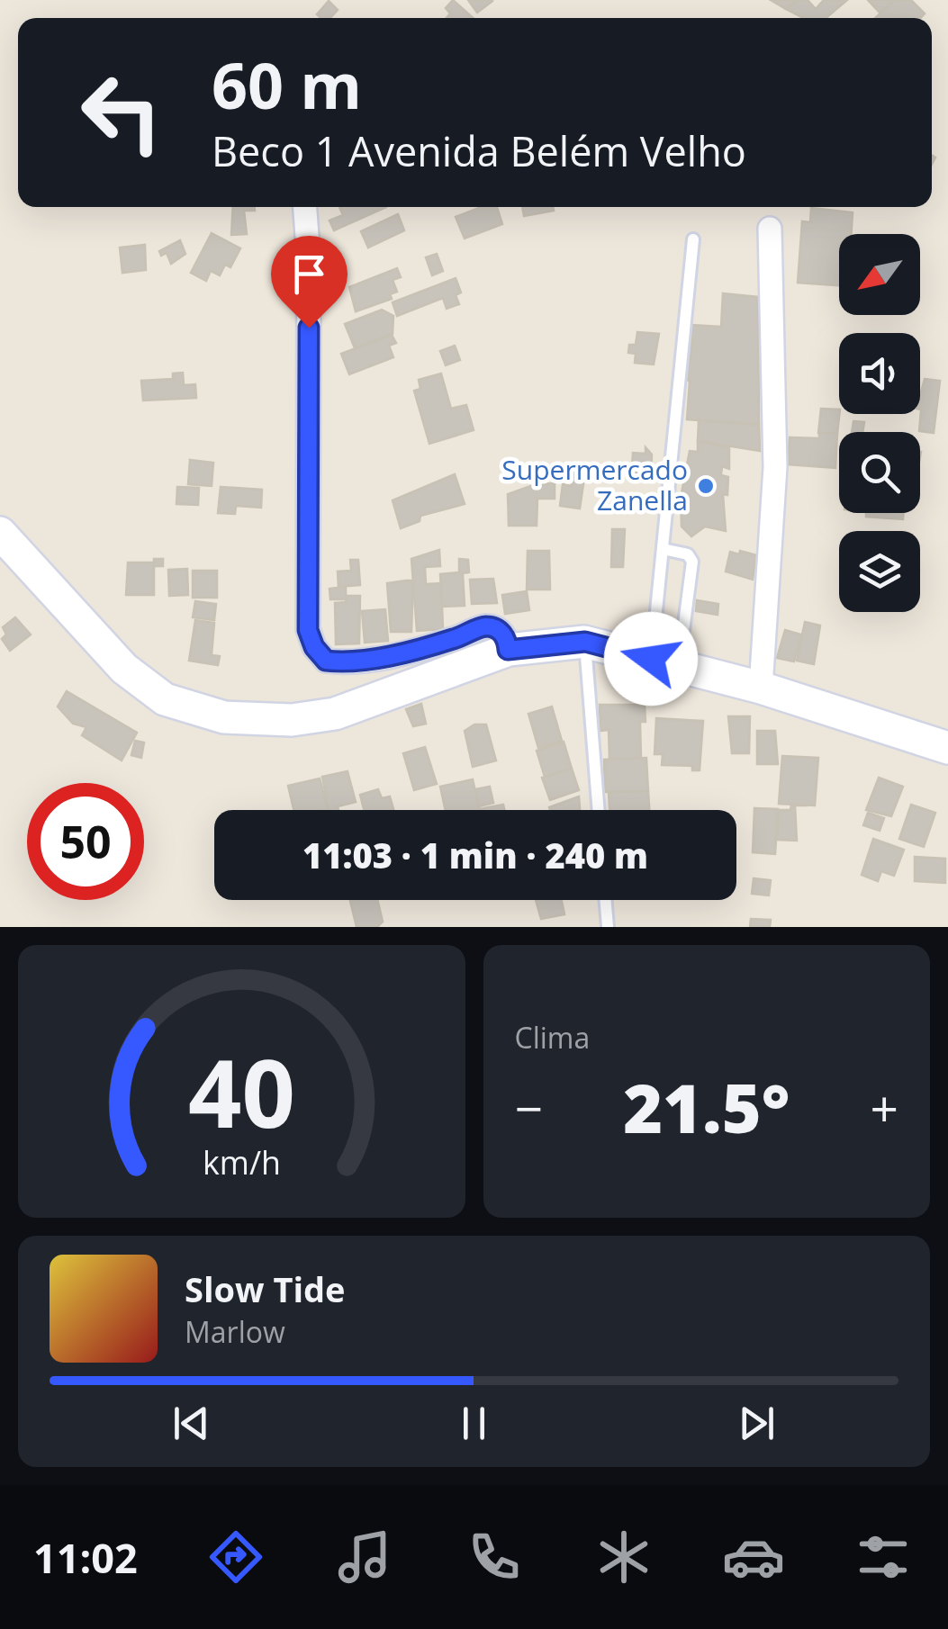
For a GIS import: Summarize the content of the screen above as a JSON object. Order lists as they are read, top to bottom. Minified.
{"places":["Supermercado Zanella"],"north":"bottom left","page":{"turn":["60 m","Beco 1 Avenida Belém Velho"],"limit":"50","trip":"11:03 · 1 min · 240 m","tile":"Clima","heat":["−","21.5°","+"],"song":["Slow Tide","Marlow"],"tabs":"11:02","gauge":["40","km/h"]}}
